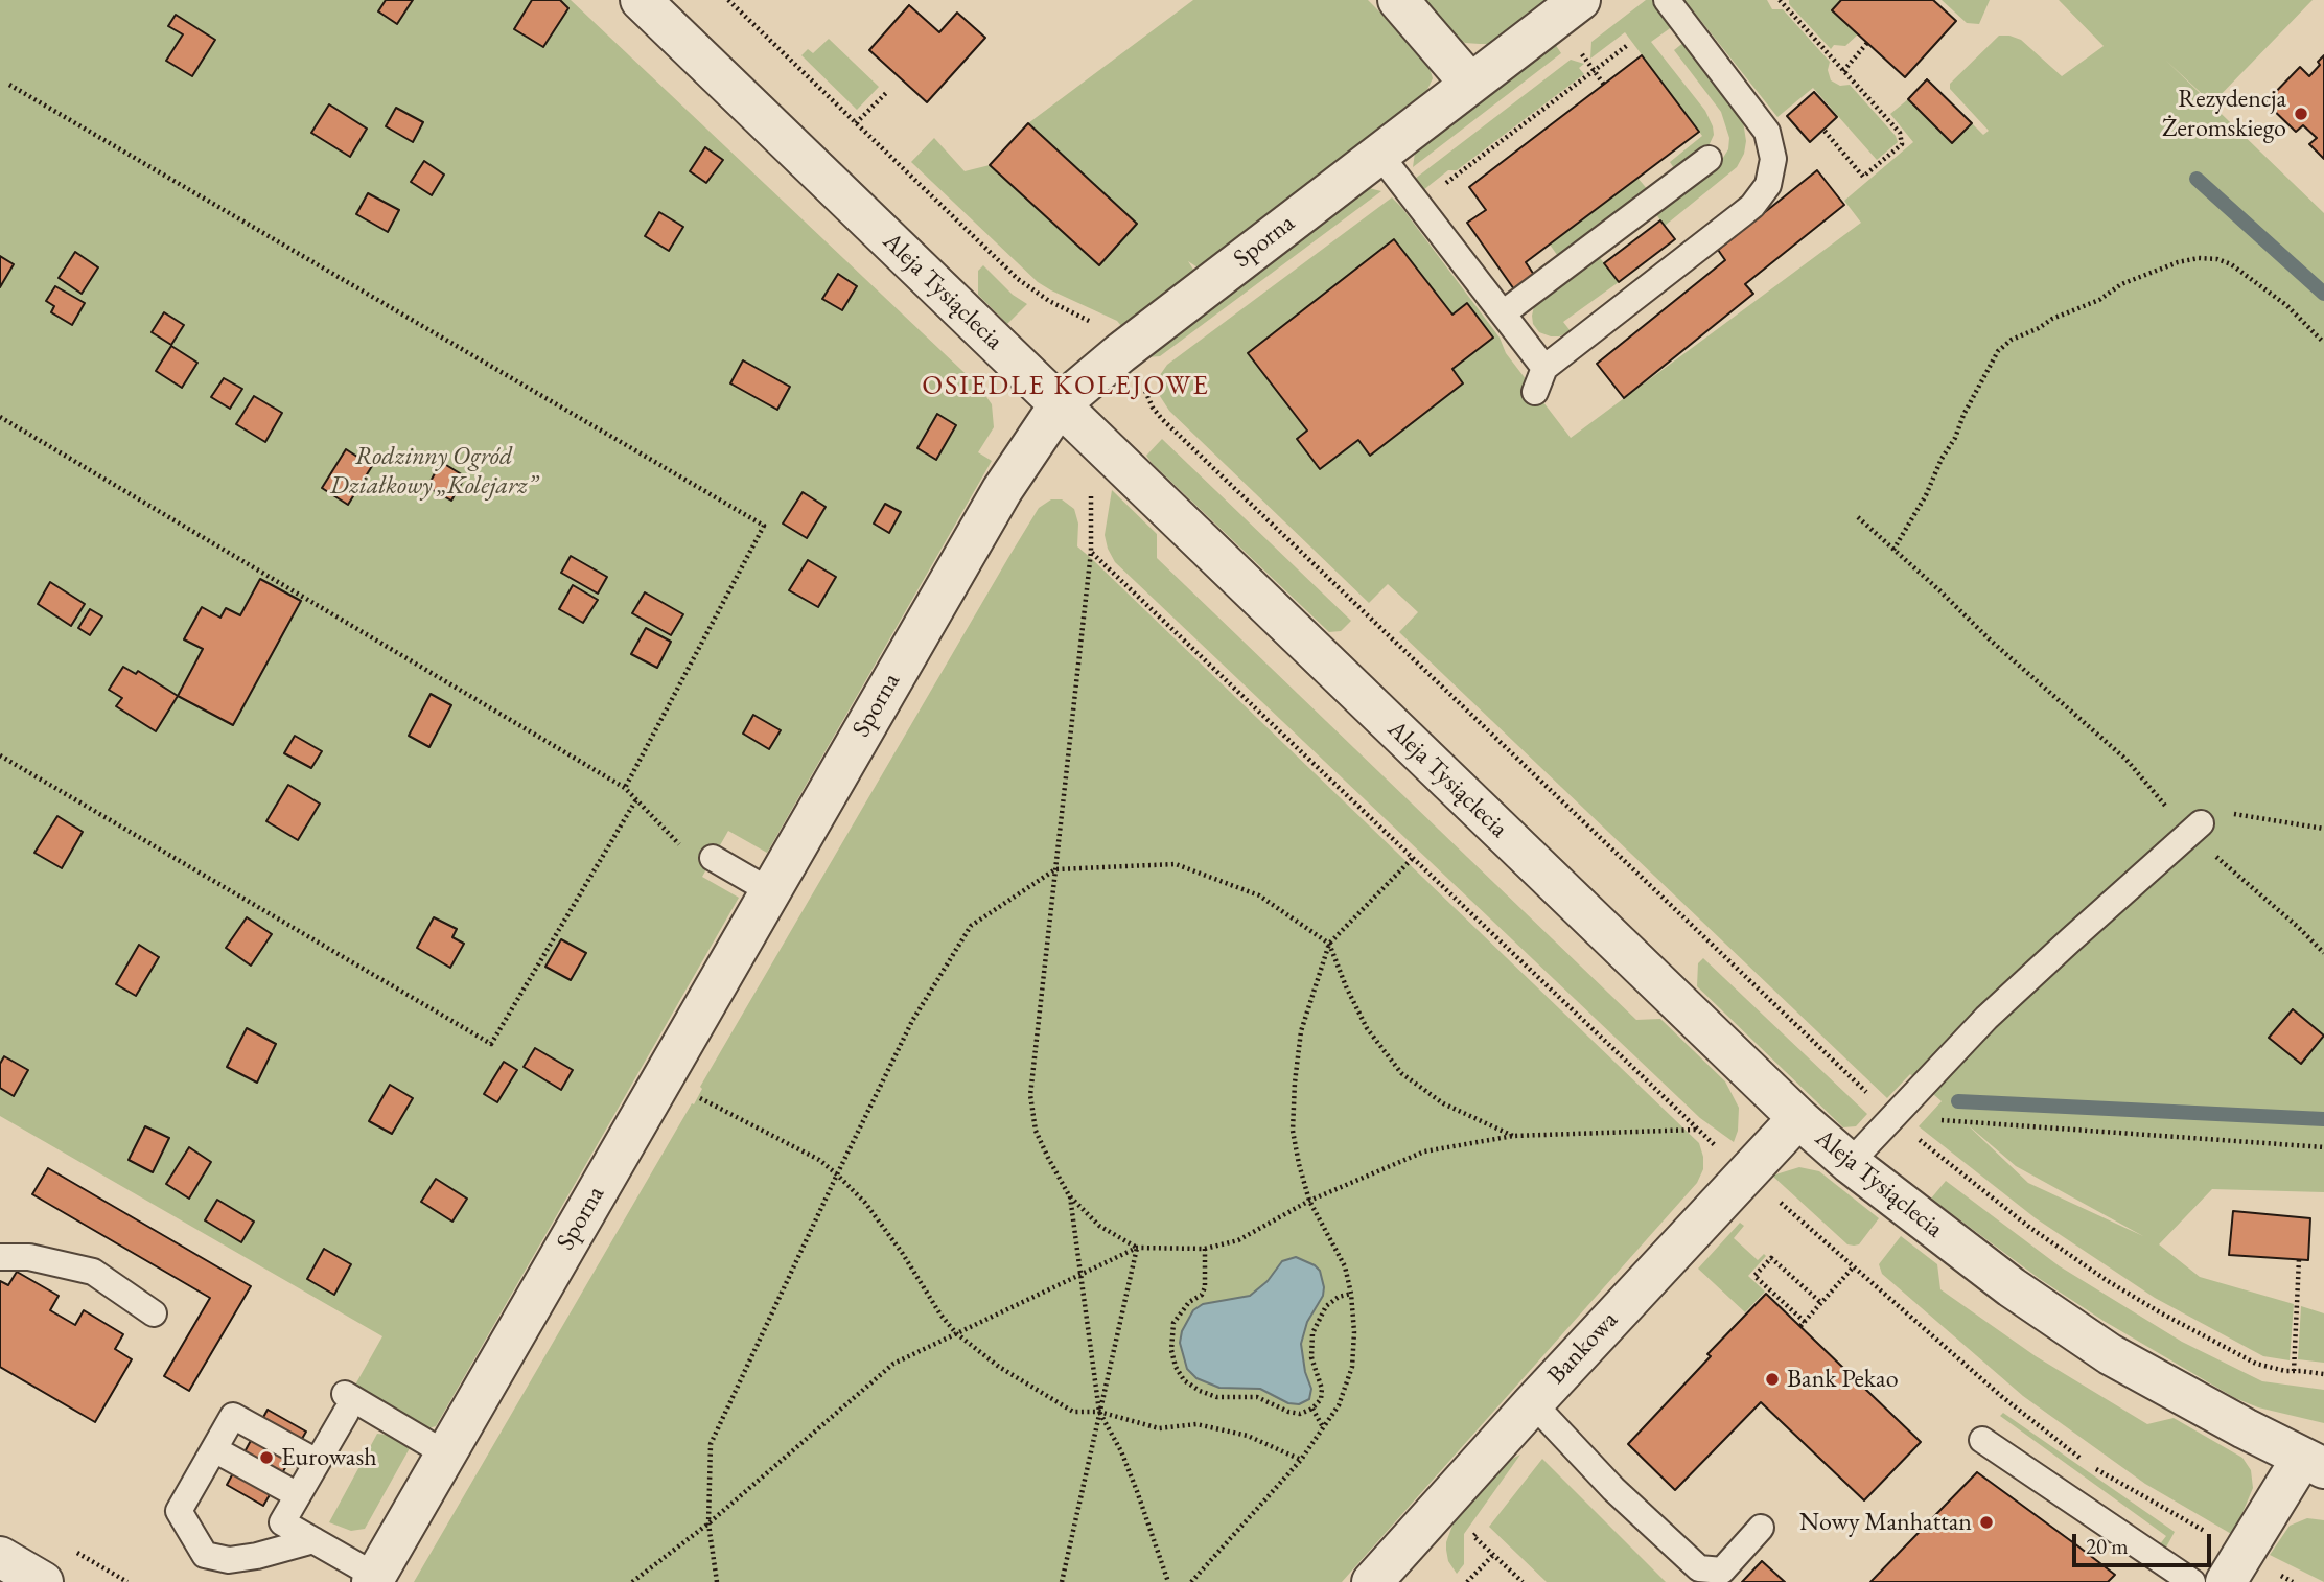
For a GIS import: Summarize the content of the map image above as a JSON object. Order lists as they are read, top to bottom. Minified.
{"streets":{"street":["Sporna","Aleja Tysiąclecia","Bankowa"]},"crossings":[["Sporna","Aleja Tysiąclecia"],["Aleja Tysiąclecia","Bankowa"]],"districts":["OSIEDLE KOLEJOWE"],"parks":["Rodzinny Ogród Działkowy „Kolejarz”"],"places":["Rezydencja Żeromskiego","Bank Pekao","Eurowash","Nowy Manhattan"],"scale_bar":"20 m"}
